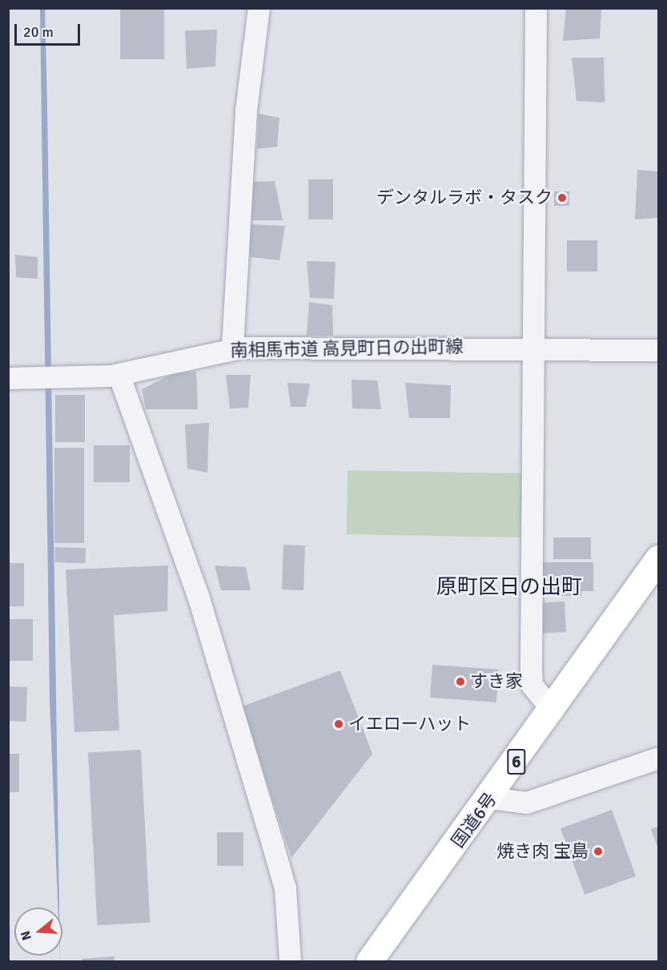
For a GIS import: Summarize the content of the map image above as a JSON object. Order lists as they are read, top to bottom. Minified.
{"streets":{"highway":["6","国道6号"],"street":["南相馬市道 高見町日の出町線"]},"districts":["原町区日の出町"],"places":["デンタルラボ・タスク","すき家","イエローハット","焼き肉 宝島"],"scale_bar":"20 m","north":"left"}
